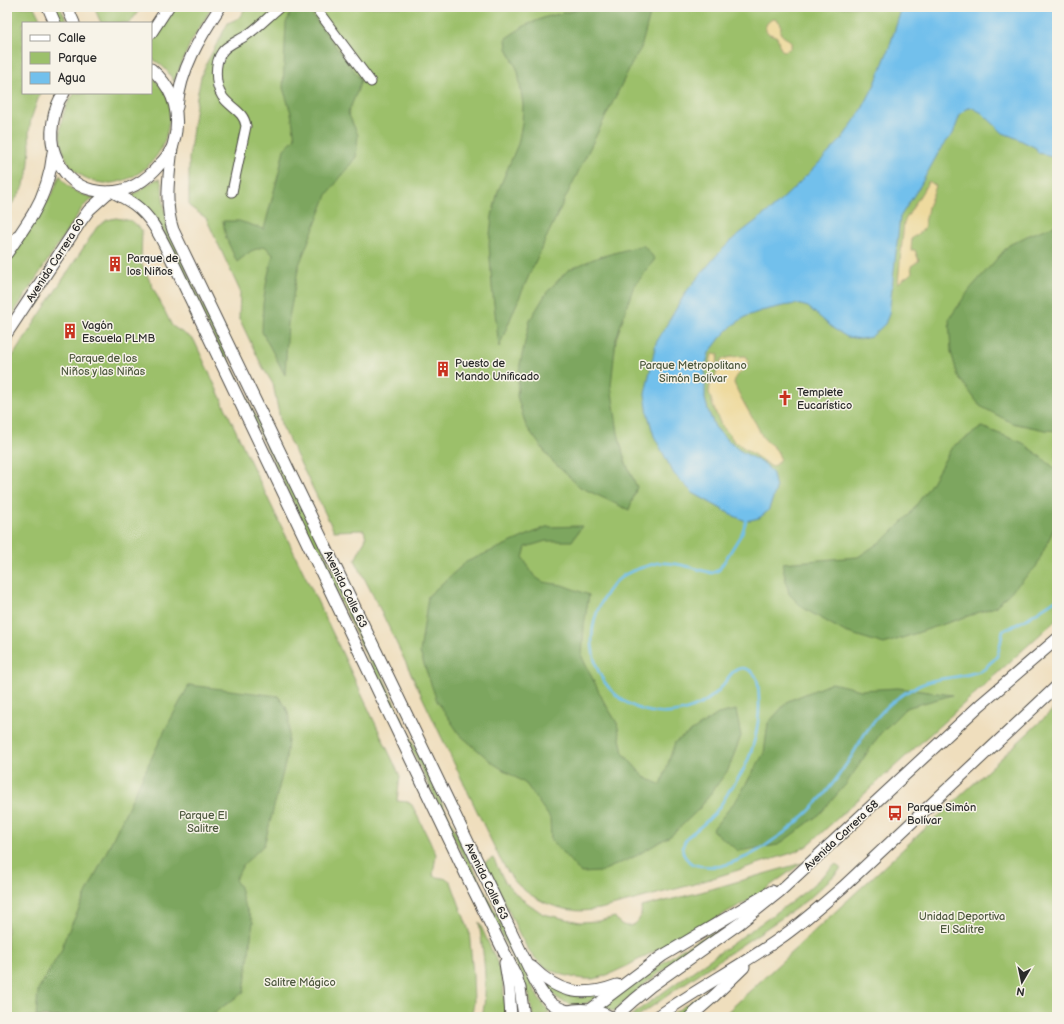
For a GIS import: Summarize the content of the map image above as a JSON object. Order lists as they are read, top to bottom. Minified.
{"streets":{"main road":["Avenida Carrera 60","Avenida Calle 63","Avenida Carrera 68"]},"crossings":[["Avenida Carrera 60","Avenida Calle 63"]],"parks":["Parque de los Niños y las Niñas","Parque Metropolitano Simón Bolívar","Parque El Salitre","Unidad Deportiva El Salitre","Salitre Mágico"],"places":{"building":["Parque de los Niños","Vagón Escuela PLMB","Puesto de Mando Unificado"],"church":["Templete Eucarístico"],"bus stop":["Parque Simón Bolívar"]},"legend":["Calle","Parque","Agua"],"north":"bottom"}
